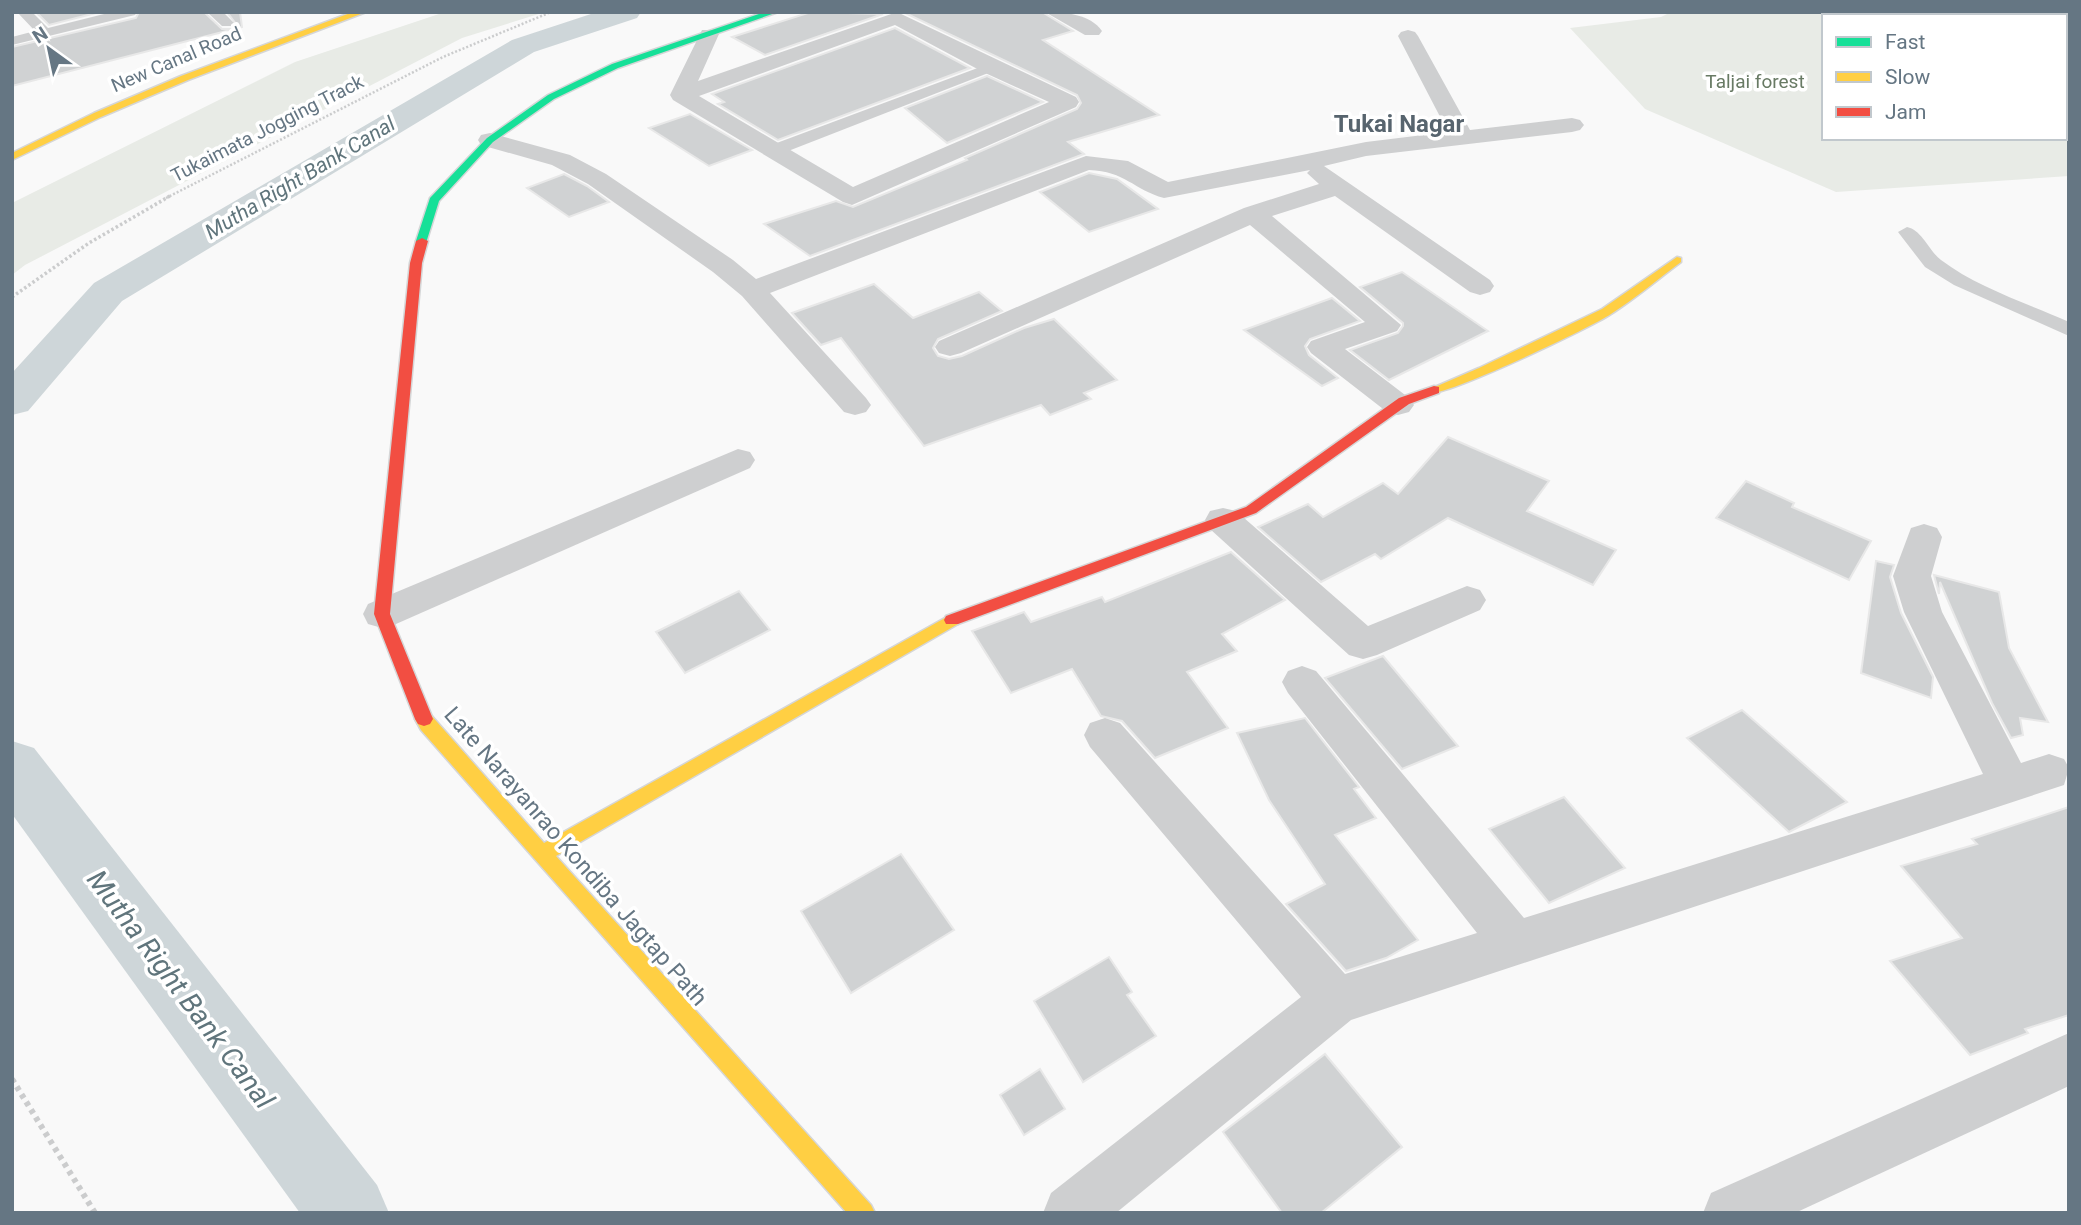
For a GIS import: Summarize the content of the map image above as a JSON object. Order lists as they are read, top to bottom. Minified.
{"streets":{"street":["New Canal Road","Late Narayanrao Kondiba Jagtap Path"],"path":["Tukaimata Jogging Track"]},"districts":["Tukai Nagar"],"water":["Mutha Right Bank Canal"],"parks":["Taljai forest"],"legend":["Fast","Slow","Jam"],"north":"top left"}
